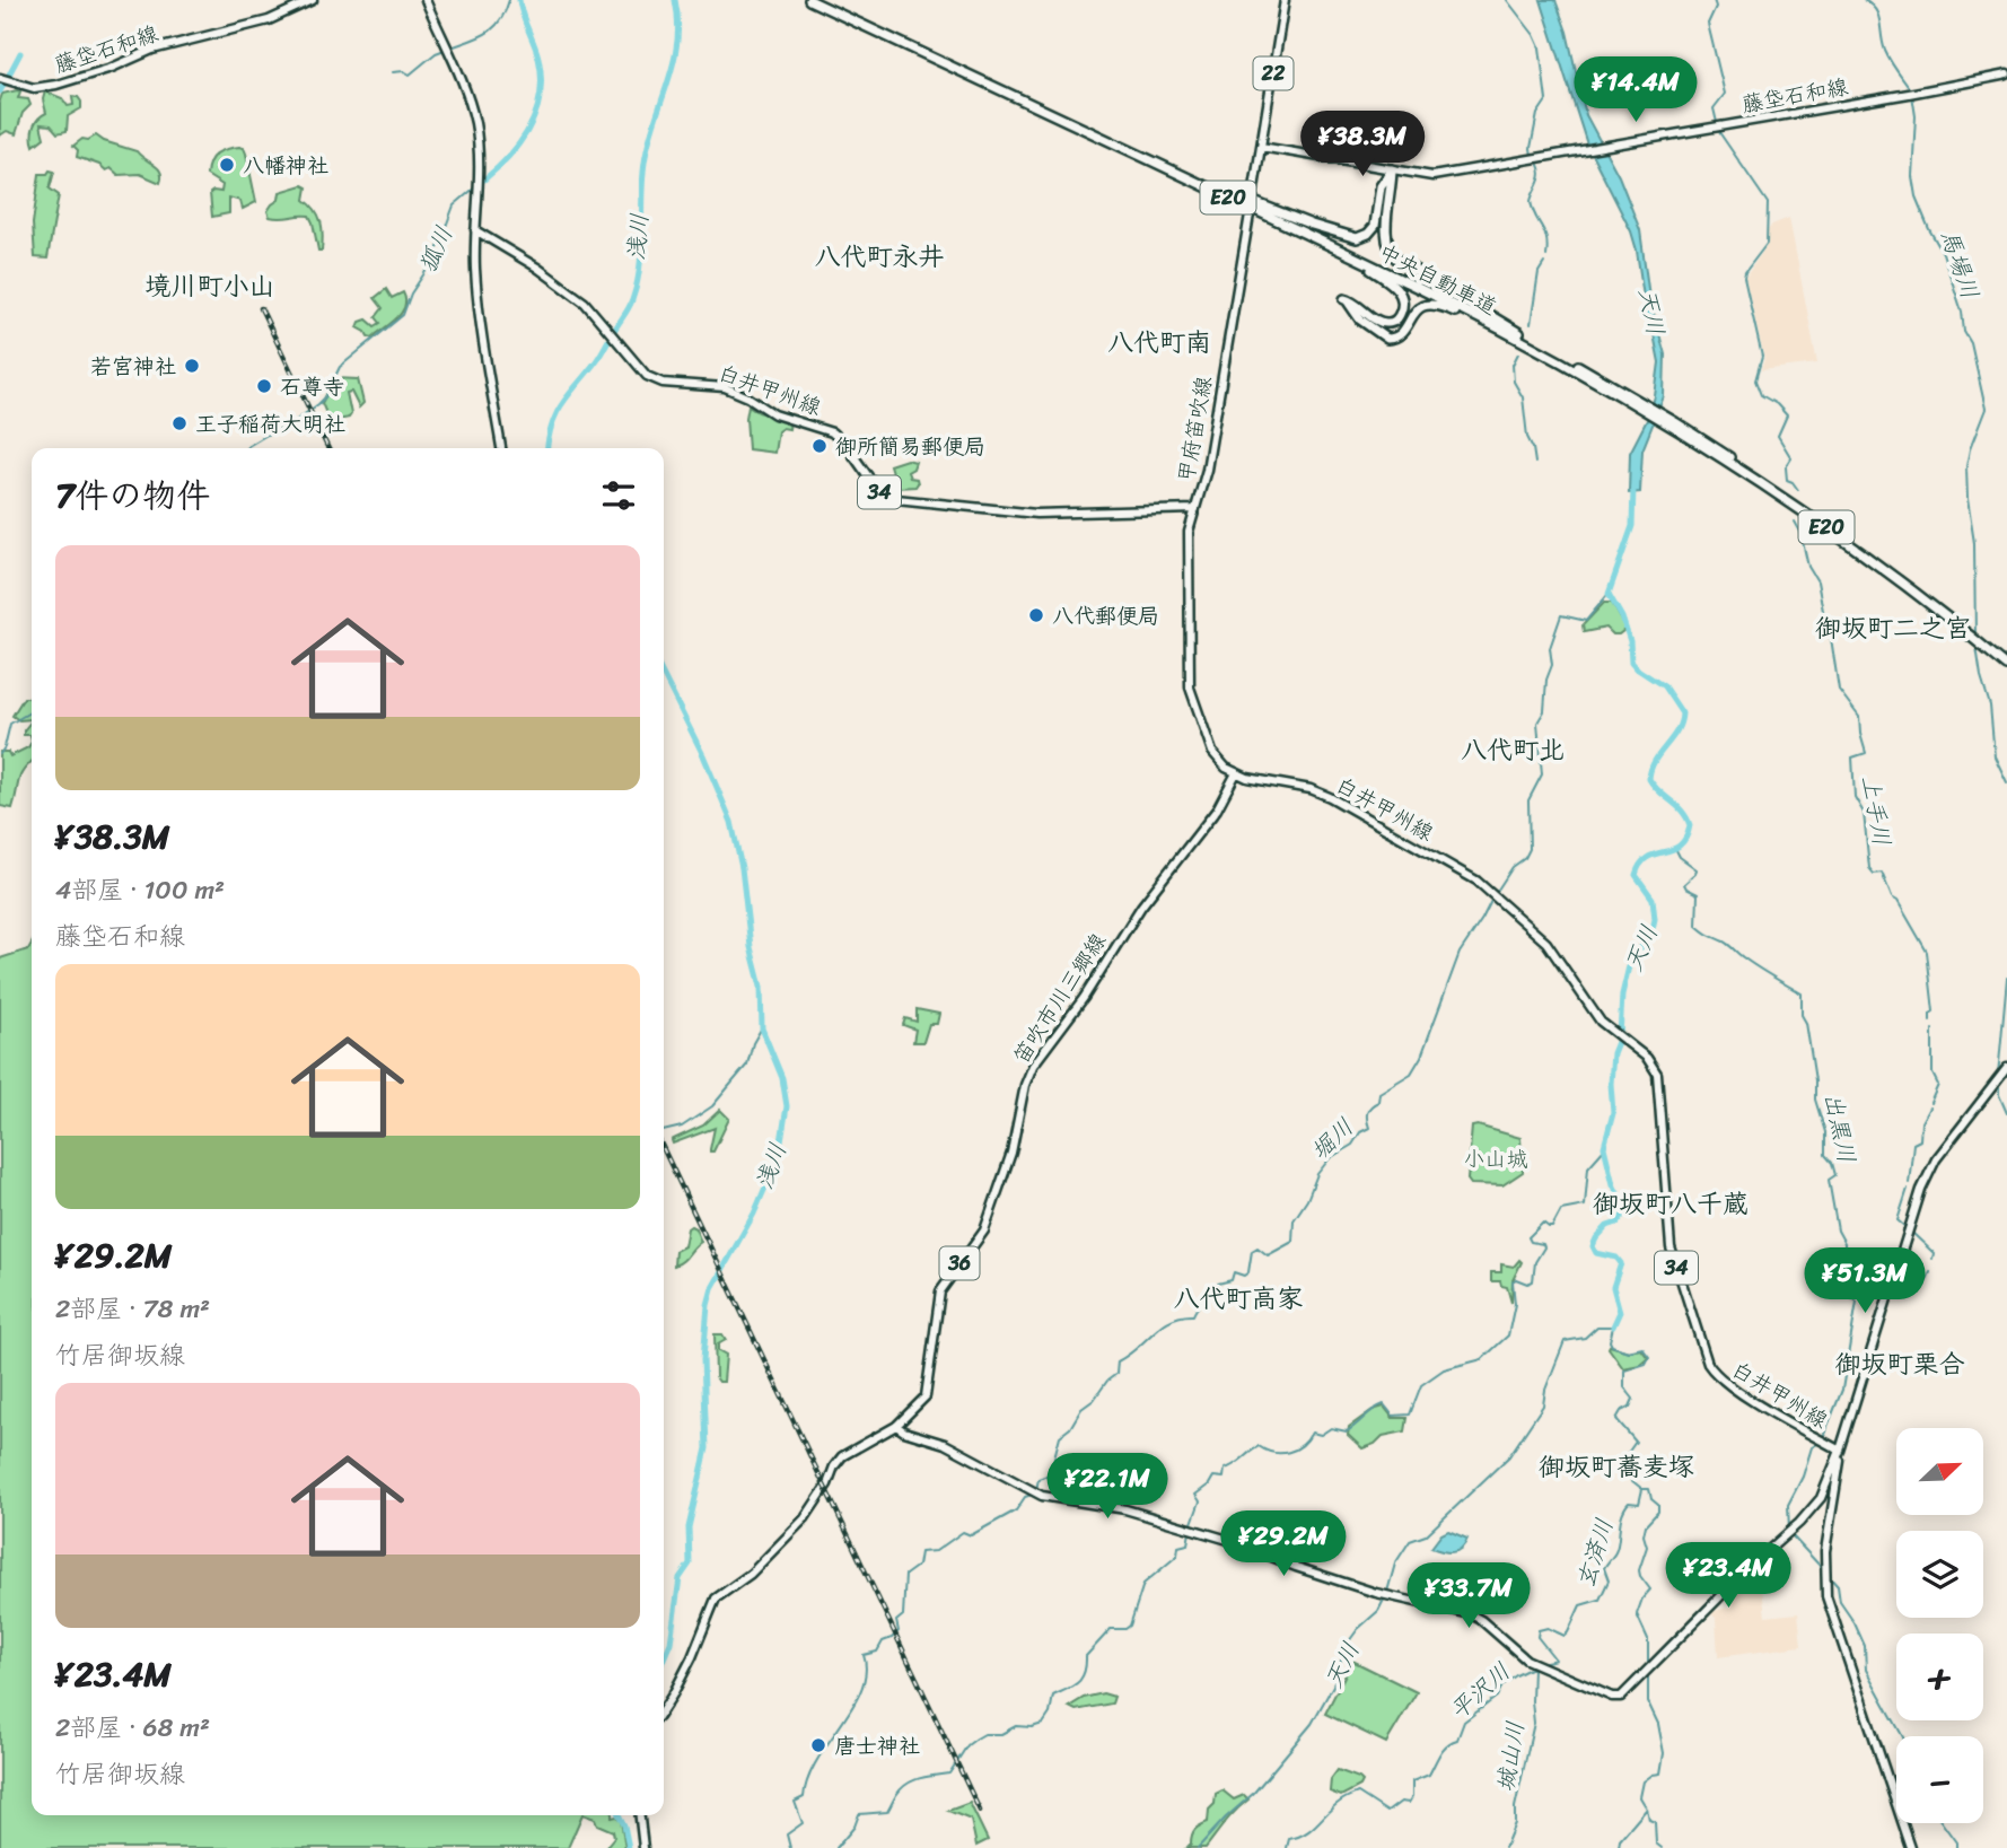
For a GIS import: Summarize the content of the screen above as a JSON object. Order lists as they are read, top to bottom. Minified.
{"streets":{"highway":["E20","中央自動車道"],"main road":["藤垈石和線","22","白井甲州線","甲府笛吹線","34","笛吹市川三郷線","36"]},"crossings":[["藤垈石和線","22"],["白井甲州線","甲府笛吹線"],["白井甲州線","笛吹市川三郷線"]],"districts":["八代町永井","境川町小山","八代町南","御坂町二之宮","八代町北","御坂町八千蔵","八代町高家","御坂町栗合","御坂町蕎麦塚"],"water":["浅川","狐川","馬場川","天川","上手川","出黒川","堀川","玄済川","平沢川","城山川"],"parks":["小山城"],"places":["八幡神社","若宮神社","石尊寺","王子稲荷大明社","御所簡易郵便局","八代郵便局","唐士神社"],"north":"top right","page":{"price":["¥14.4M","¥38.3M","¥51.3M","¥22.1M","¥29.2M","¥23.4M","¥33.7M"],"heading":"7件の物件","list":[{"name":"¥38.3M","note":"4部屋 · 100 m² · 藤垈石和線"},{"name":"¥29.2M","note":"2部屋 · 78 m² · 竹居御坂線"},{"name":"¥23.4M","note":"2部屋 · 68 m² · 竹居御坂線"}],"map_buttons":["+","−"]}}
